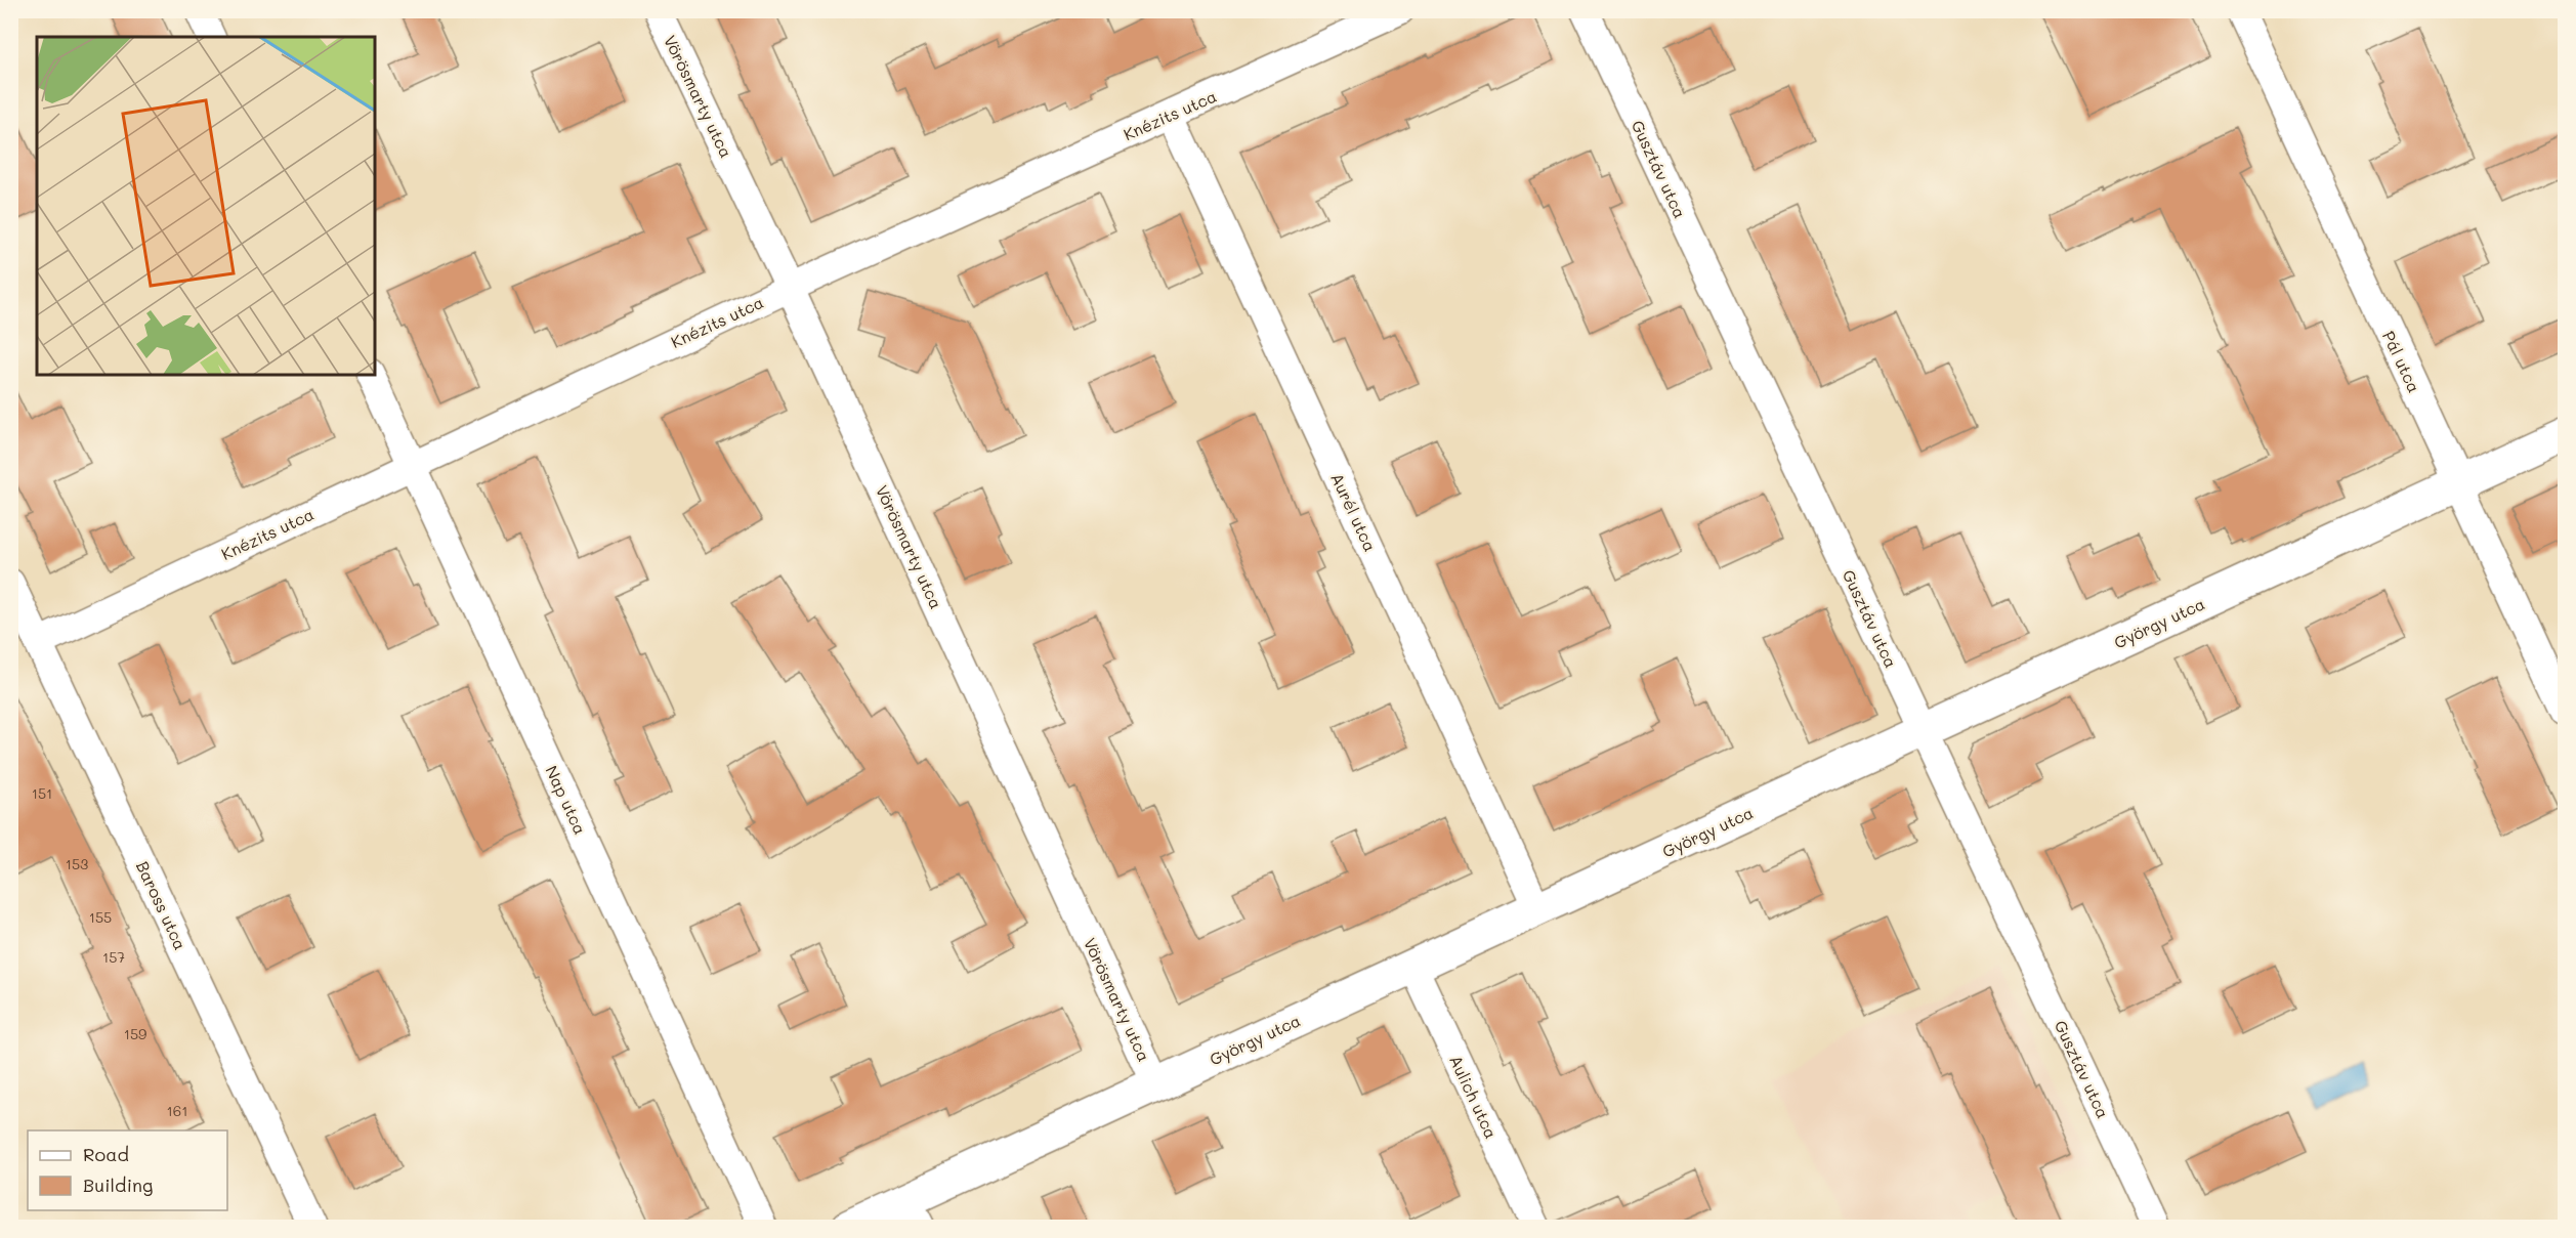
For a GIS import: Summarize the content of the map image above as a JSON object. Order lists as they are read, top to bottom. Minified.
{"streets":{"street":["Vörösmarty utca","Knézits utca","Gusztáv utca","Pál utca","Aurél utca","György utca","Nap utca","Baross utca","Aulich utca"]},"crossings":[["Vörösmarty utca","Knézits utca"],["Vörösmarty utca","György utca"],["Knézits utca","Aurél utca"],["Knézits utca","Nap utca"],["Knézits utca","Baross utca"],["Gusztáv utca","György utca"],["Pál utca","György utca"],["Aurél utca","György utca"],["György utca","Aulich utca"]],"house_numbers":["151","153","155","157","159","161"],"legend":["Road","Building"]}
